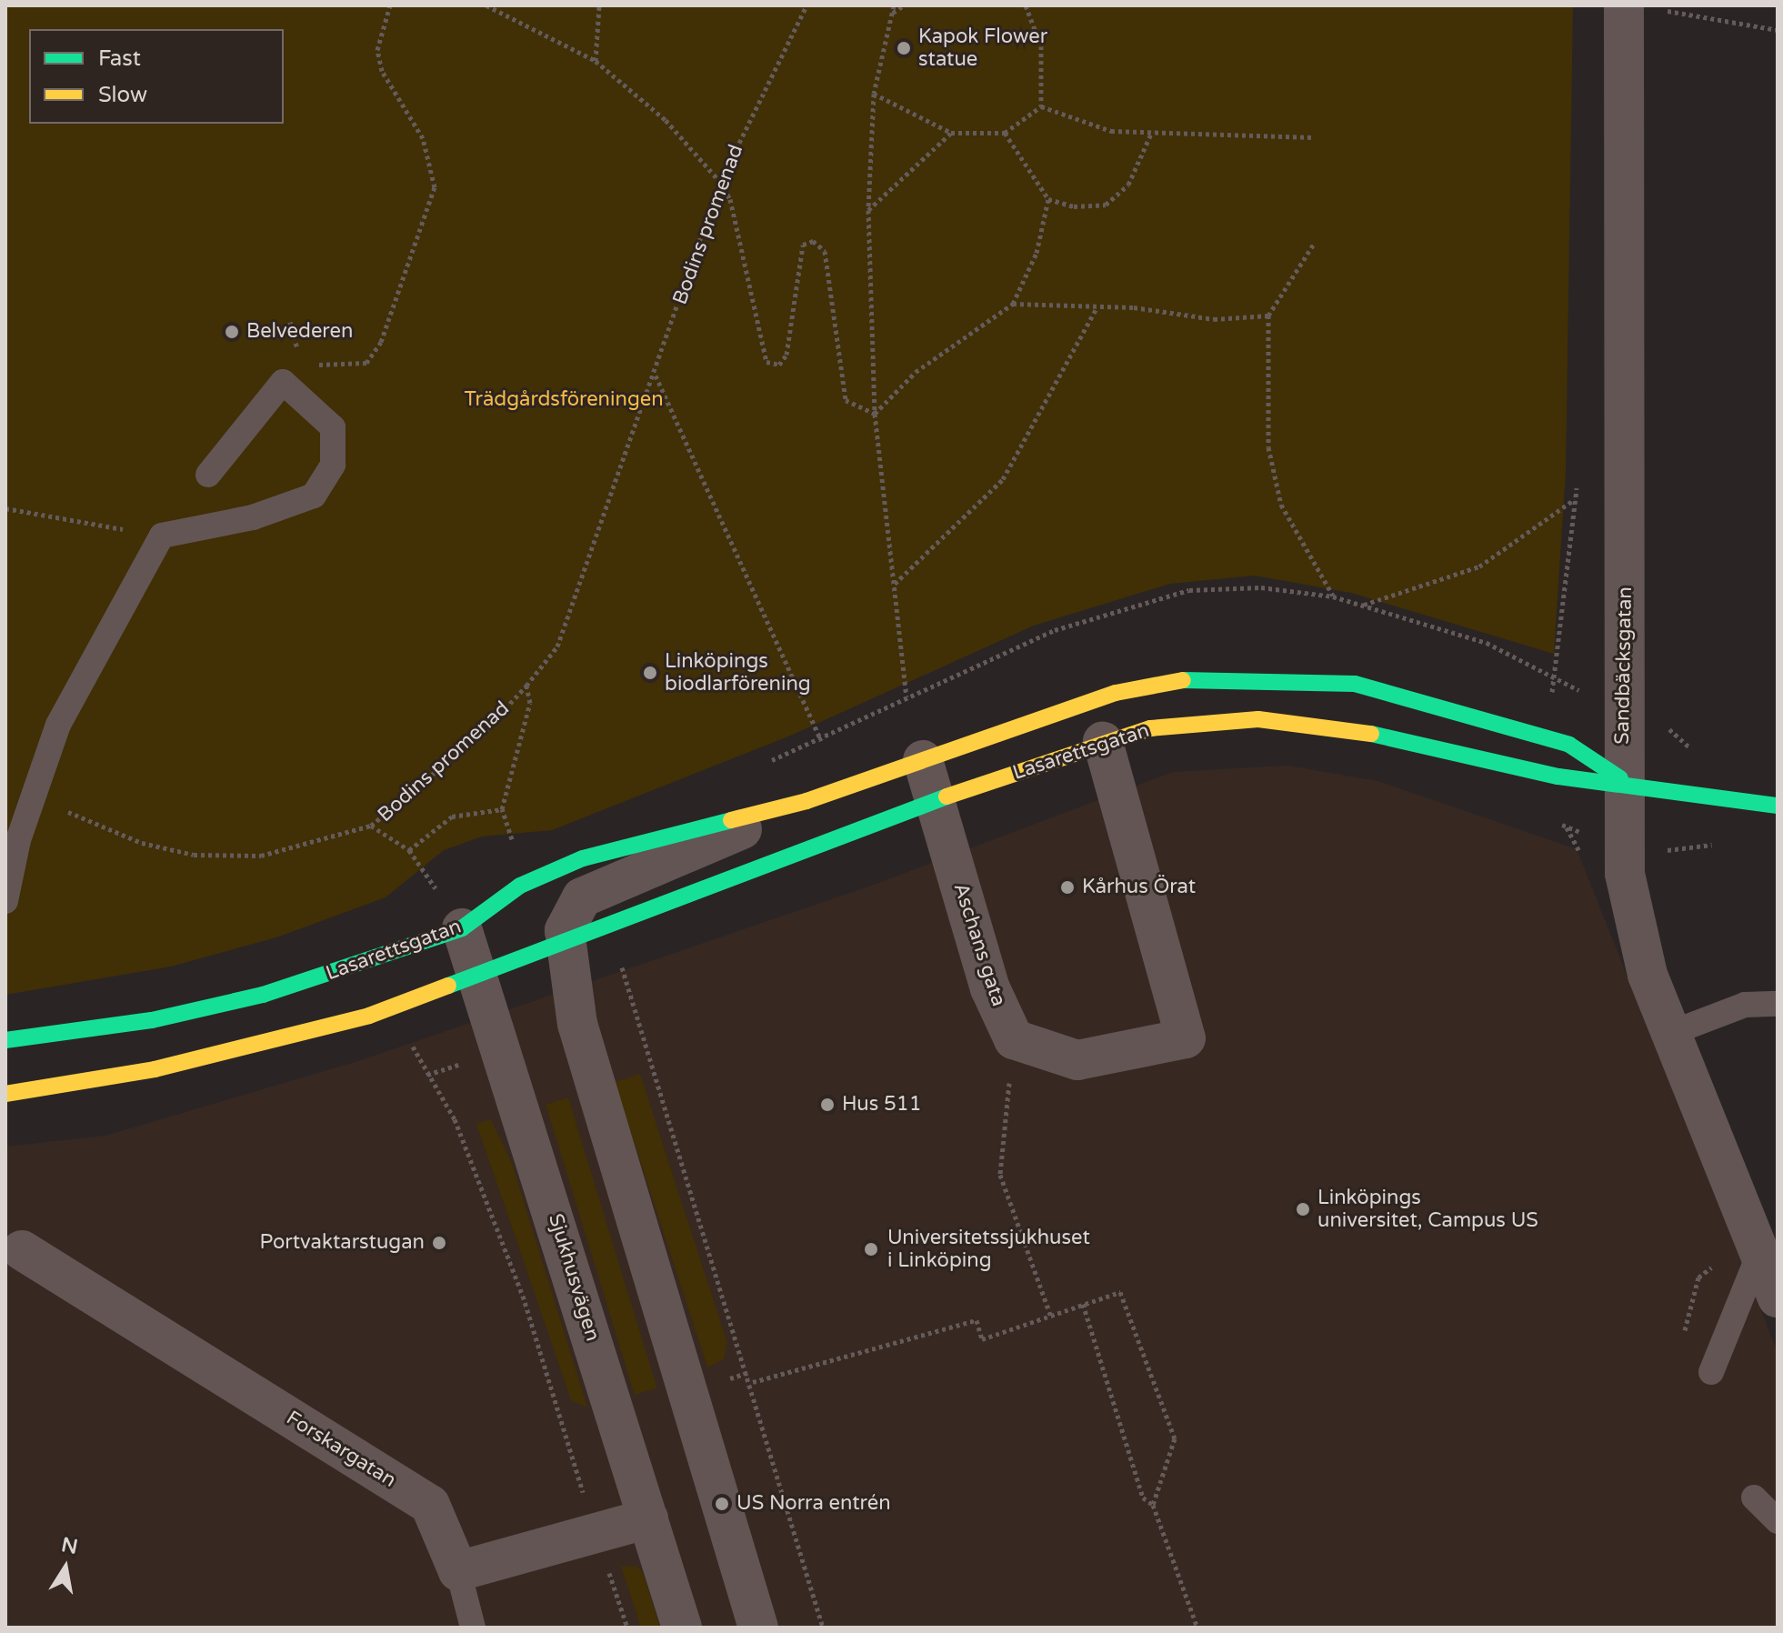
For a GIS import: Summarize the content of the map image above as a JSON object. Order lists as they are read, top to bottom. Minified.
{"streets":{"main road":["Lasarettsgatan"],"street":["Sandbäcksgatan","Aschans gata","Sjukhusvägen","Forskargatan"],"path":["Bodins promenad"]},"crossings":[["Sandbäcksgatan","Lasarettsgatan"],["Lasarettsgatan","Aschans gata"],["Lasarettsgatan","Sjukhusvägen"]],"parks":["Trädgårdsföreningen"],"places":["Kapok Flower statue","Belvederen","Linköpings biodlarförening","Kårhus Örat","Hus 511","Linköpings universitet, Campus US","Portvaktarstugan","Universitetssjukhuset i Linköping","US Norra entrén"],"legend":["Fast","Slow"],"north":"top"}
